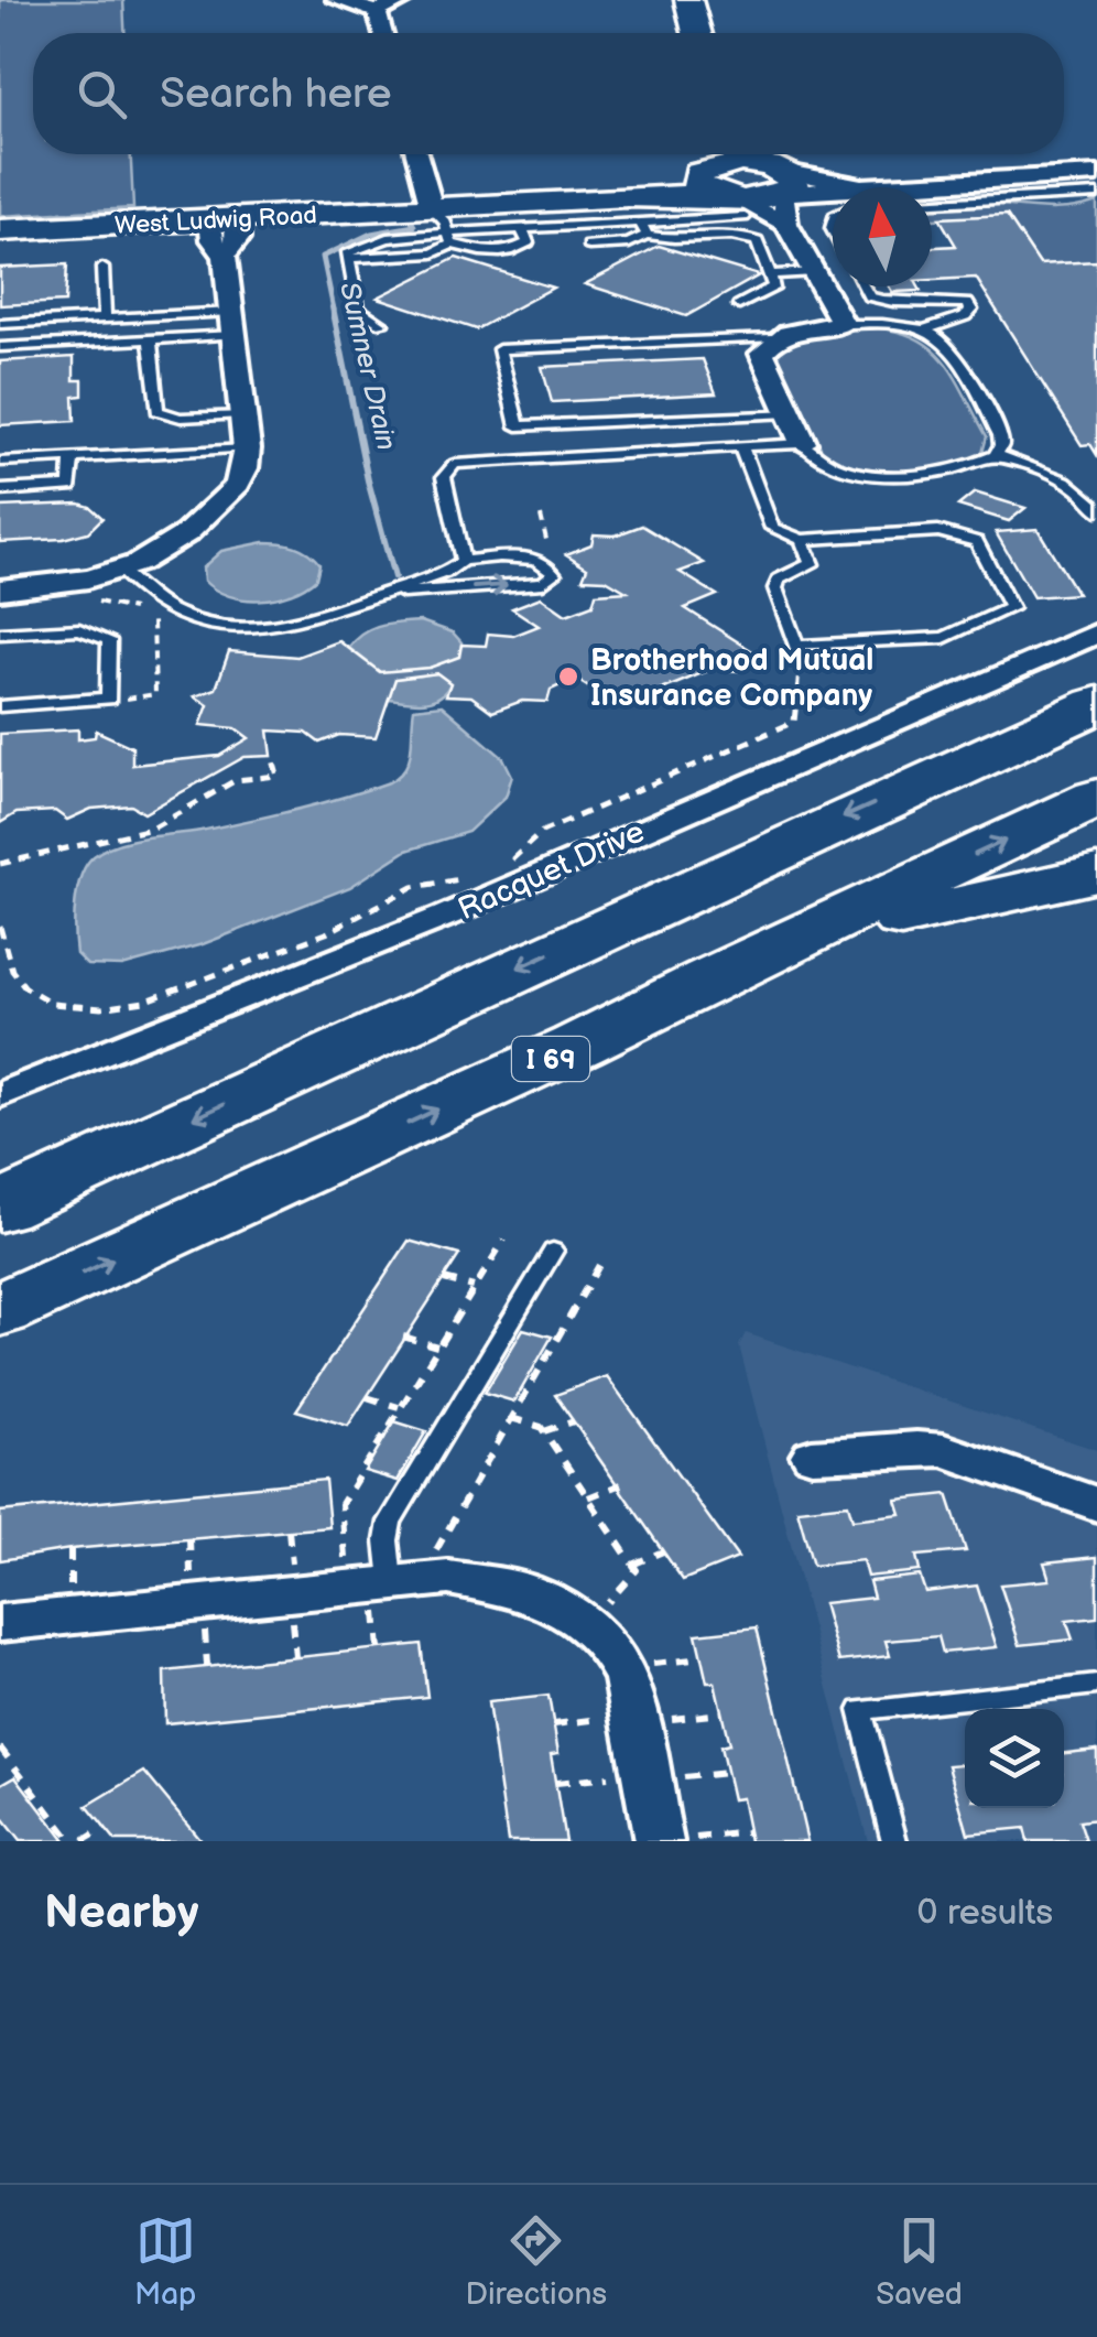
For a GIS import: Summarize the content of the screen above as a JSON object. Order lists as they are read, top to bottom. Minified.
{"streets":{"highway":["I 69"],"main road":["West Ludwig Road"],"street":["Racquet Drive"]},"water":["Sumner Drain"],"places":["Brotherhood Mutual Insurance Company"],"north":"top","page":{"search":"Search here","heading":["Nearby","0 results"],"nav":["Map","Directions","Saved"]}}
